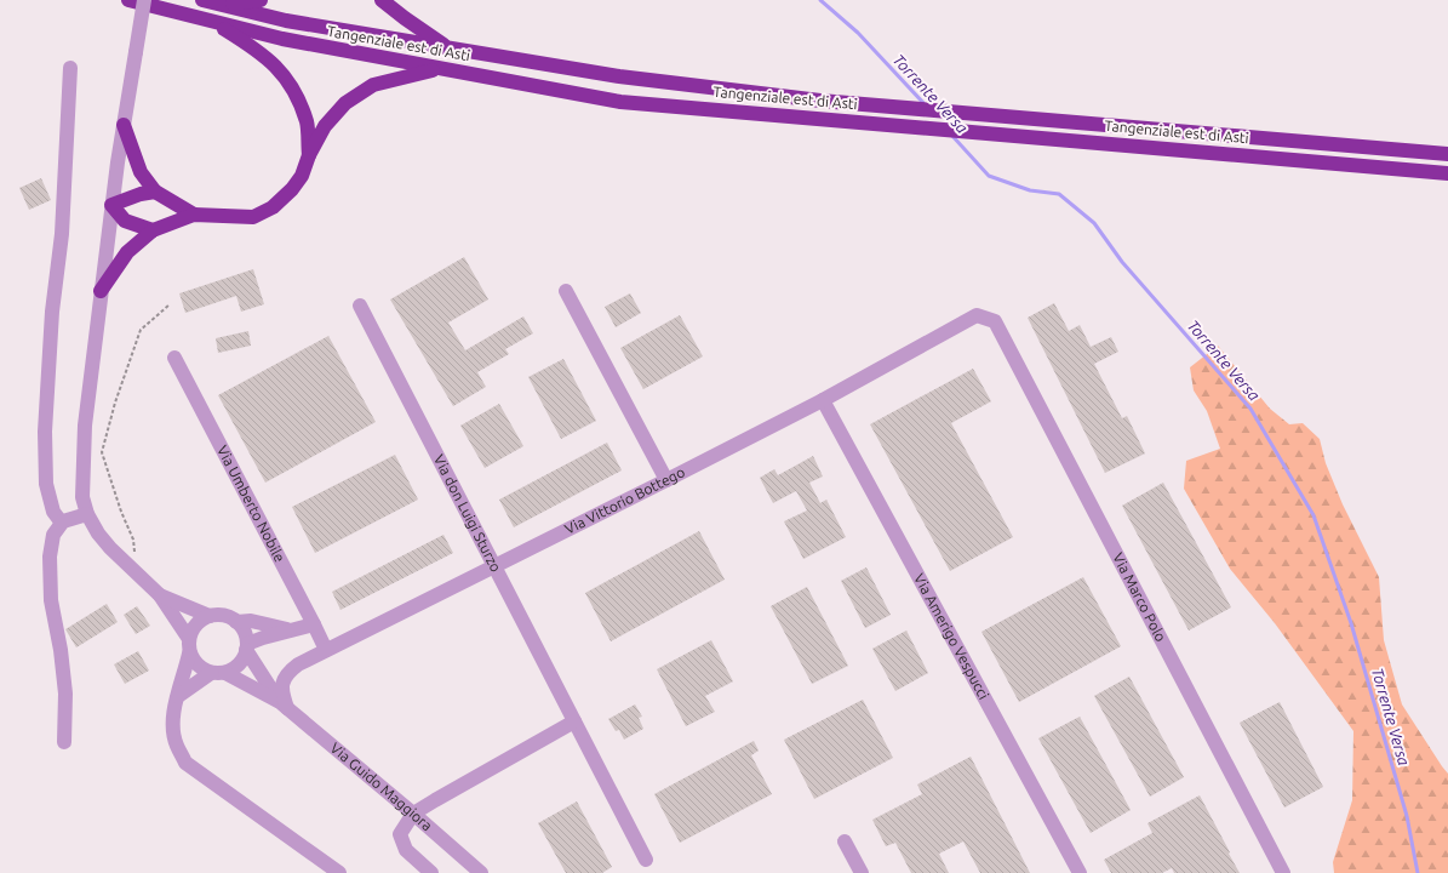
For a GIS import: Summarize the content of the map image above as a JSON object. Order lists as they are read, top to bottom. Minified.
{"streets":{"highway":["Tangenziale est di Asti"],"street":["Via Vittorio Bottego","Via Umberto Nobile","Via don Luigi Sturzo","Via Marco Polo","Via Amerigo Vespucci","Via Guido Maggiora"]},"crossings":[["Via Vittorio Bottego","Via Umberto Nobile"],["Via Vittorio Bottego","Via don Luigi Sturzo"],["Via Vittorio Bottego","Via Marco Polo"],["Via Vittorio Bottego","Via Amerigo Vespucci"],["Via Vittorio Bottego","Via Guido Maggiora"]],"water":["Torrente Versa"]}
